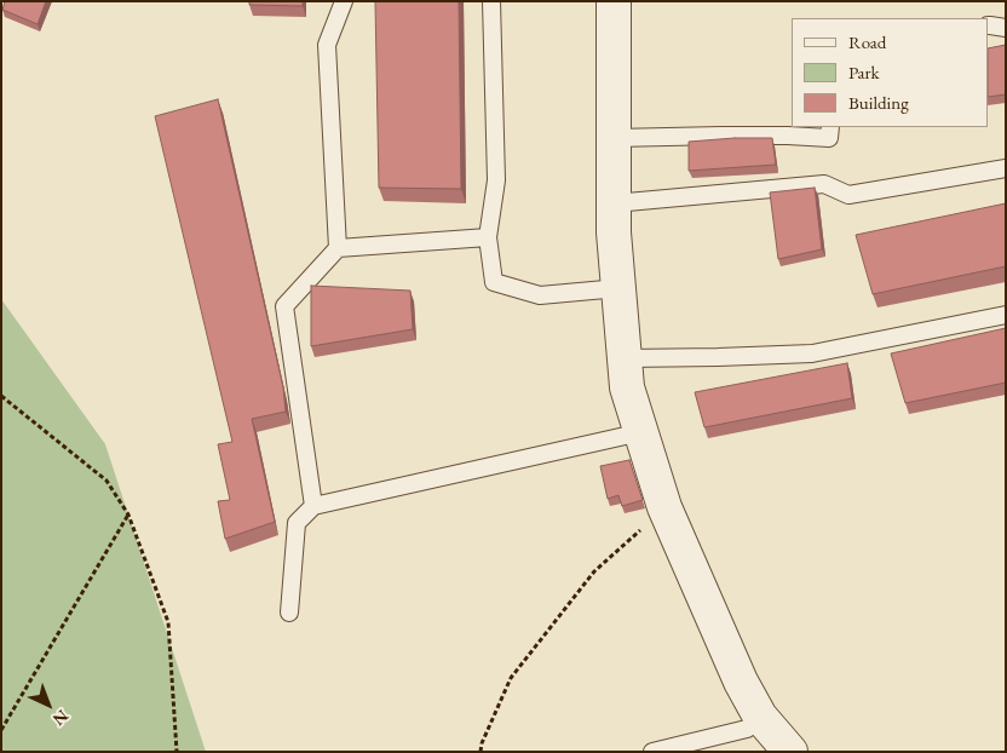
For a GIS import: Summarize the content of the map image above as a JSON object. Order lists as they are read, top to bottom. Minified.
{"legend":["Road","Park","Building"],"north":"bottom right"}
